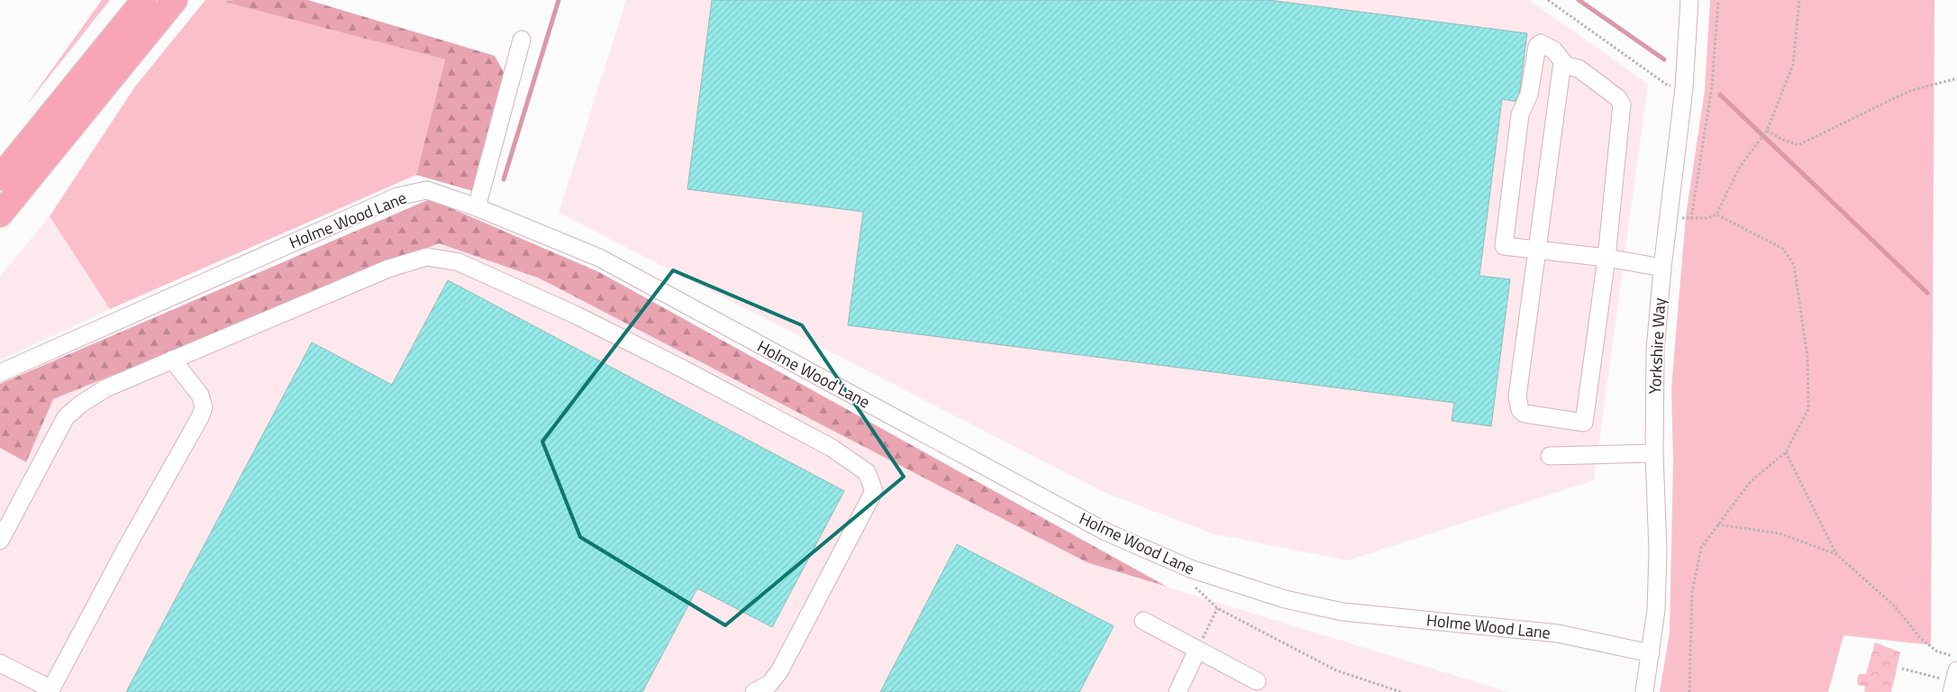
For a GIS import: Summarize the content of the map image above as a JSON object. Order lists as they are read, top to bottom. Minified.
{"streets":{"street":["Holme Wood Lane","Yorkshire Way"]},"crossings":[["Holme Wood Lane","Yorkshire Way"]]}
